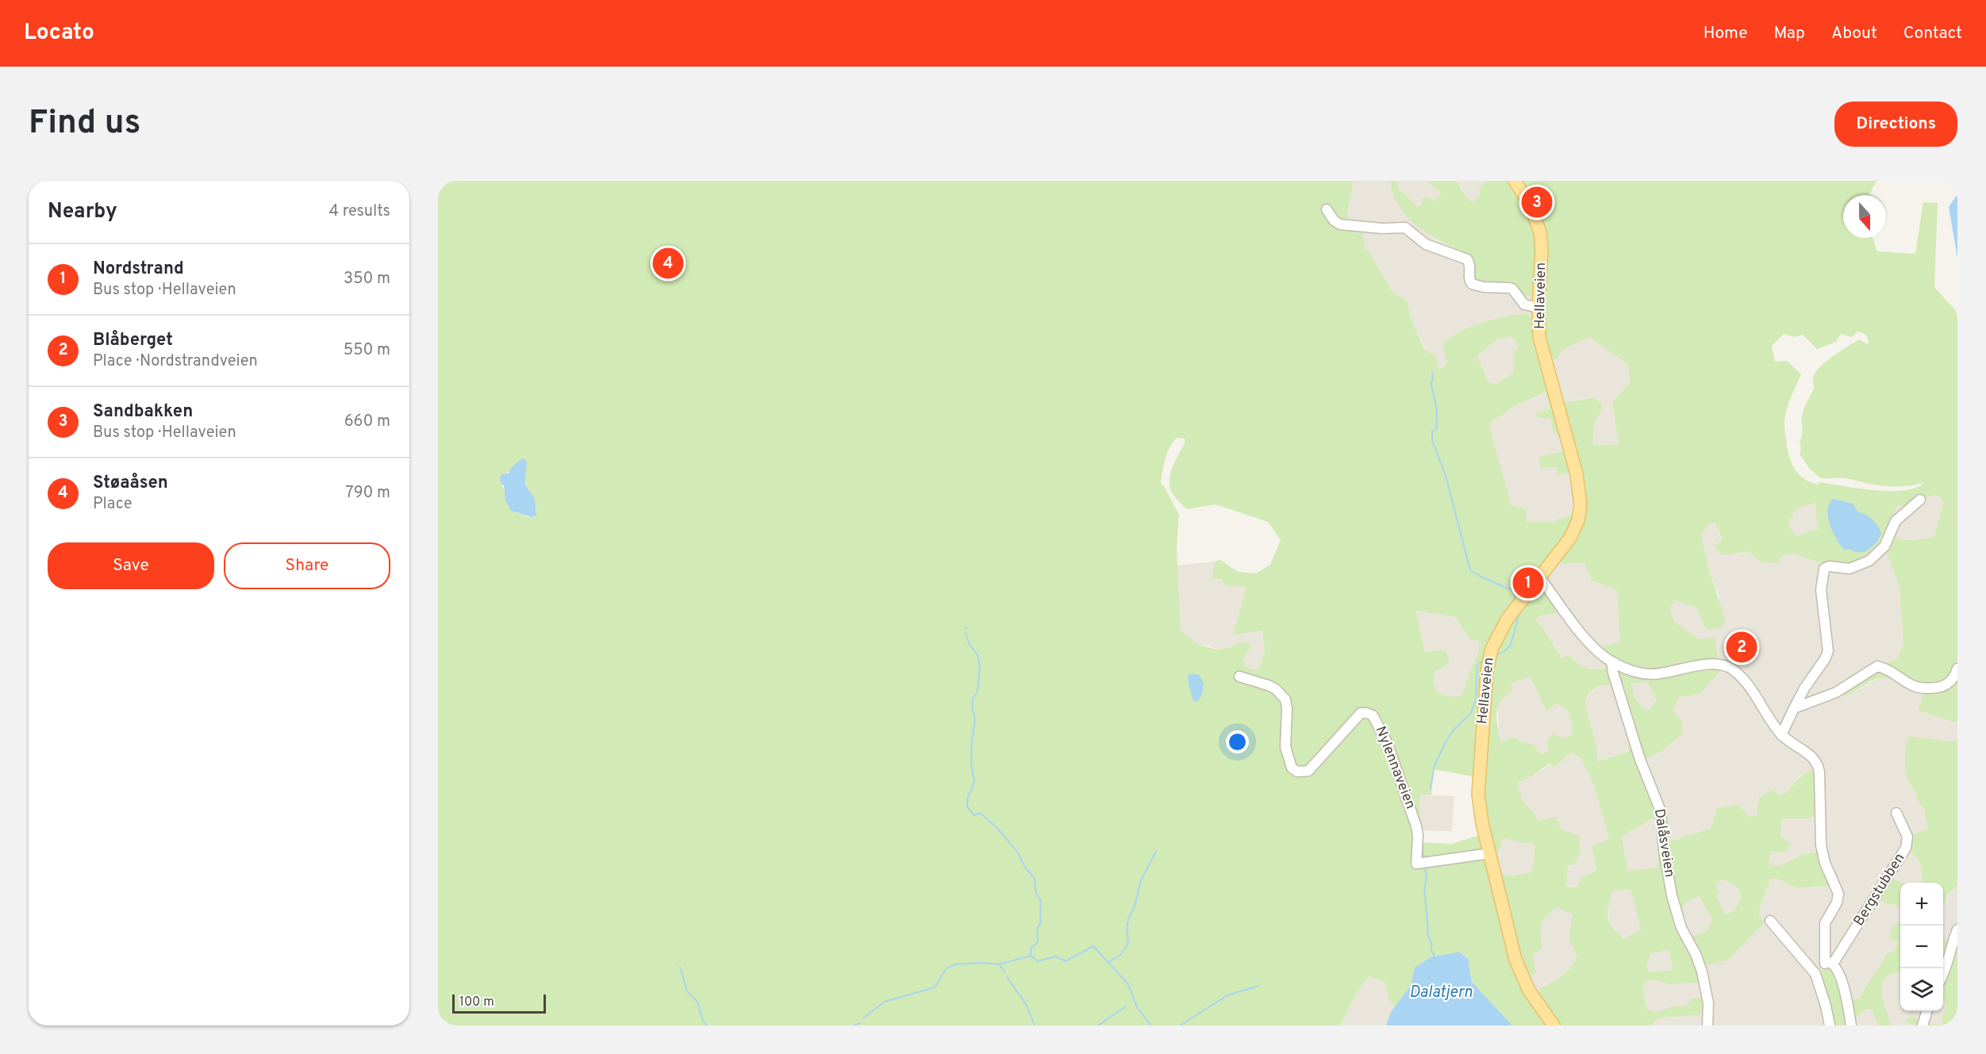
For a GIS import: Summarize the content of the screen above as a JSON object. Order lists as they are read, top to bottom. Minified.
{"streets":{"main road":["Hellaveien"],"street":["Nylennaveien","Dalåsveien","Bergstubben"]},"crossings":[["Hellaveien","Nylennaveien"]],"water":["Dalatjern"],"scale_bar":"100 m","north":"bottom","page":{"header":"Locato","nav":["Home","Map","About","Contact"],"buttons":["Directions",["Save","Share"]],"title":"Find us","heading":["Nearby","4 results"],"pins":["3","4","1","2"],"list":[{"mark":"1","name":"Nordstrand","note":"Bus stop · Hellaveien","value":"350 m"},{"mark":"2","name":"Blåberget","note":"Place · Nordstrandveien","value":"550 m"},{"mark":"3","name":"Sandbakken","note":"Bus stop · Hellaveien","value":"660 m"},{"mark":"4","name":"Støaåsen","note":"Place","value":"790 m"}],"map_buttons":["+","−"],"scale":"100 m"}}
